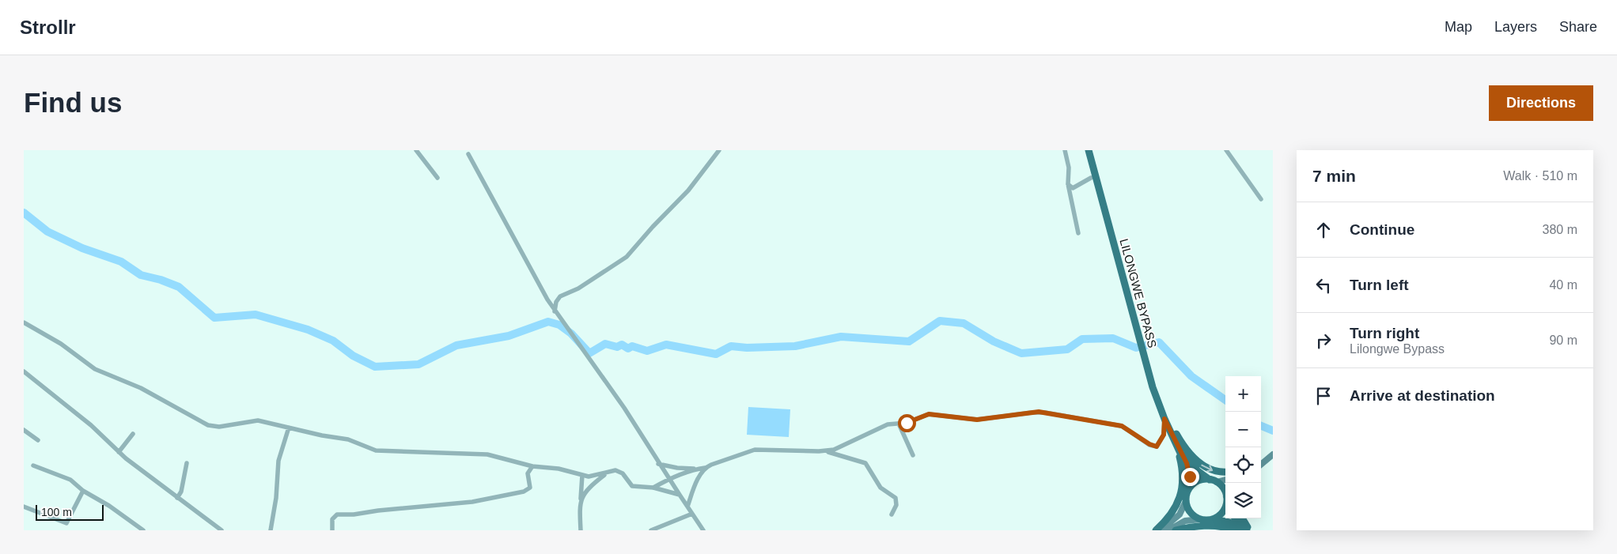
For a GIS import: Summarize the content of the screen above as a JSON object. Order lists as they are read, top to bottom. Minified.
{"streets":{"main road":["LILONGWE BYPASS"]},"scale_bar":"100 m","page":{"header":"Strollr","nav":["Map","Layers","Share"],"buttons":"Directions","title":"Find us","heading":["7 min","Walk · 510 m"],"list":[["Continue","380 m"],["Turn left","40 m"],["Turn right","Lilongwe Bypass","90 m"],"Arrive at destination"],"map_buttons":["+","−"],"scale":"100 m"}}
